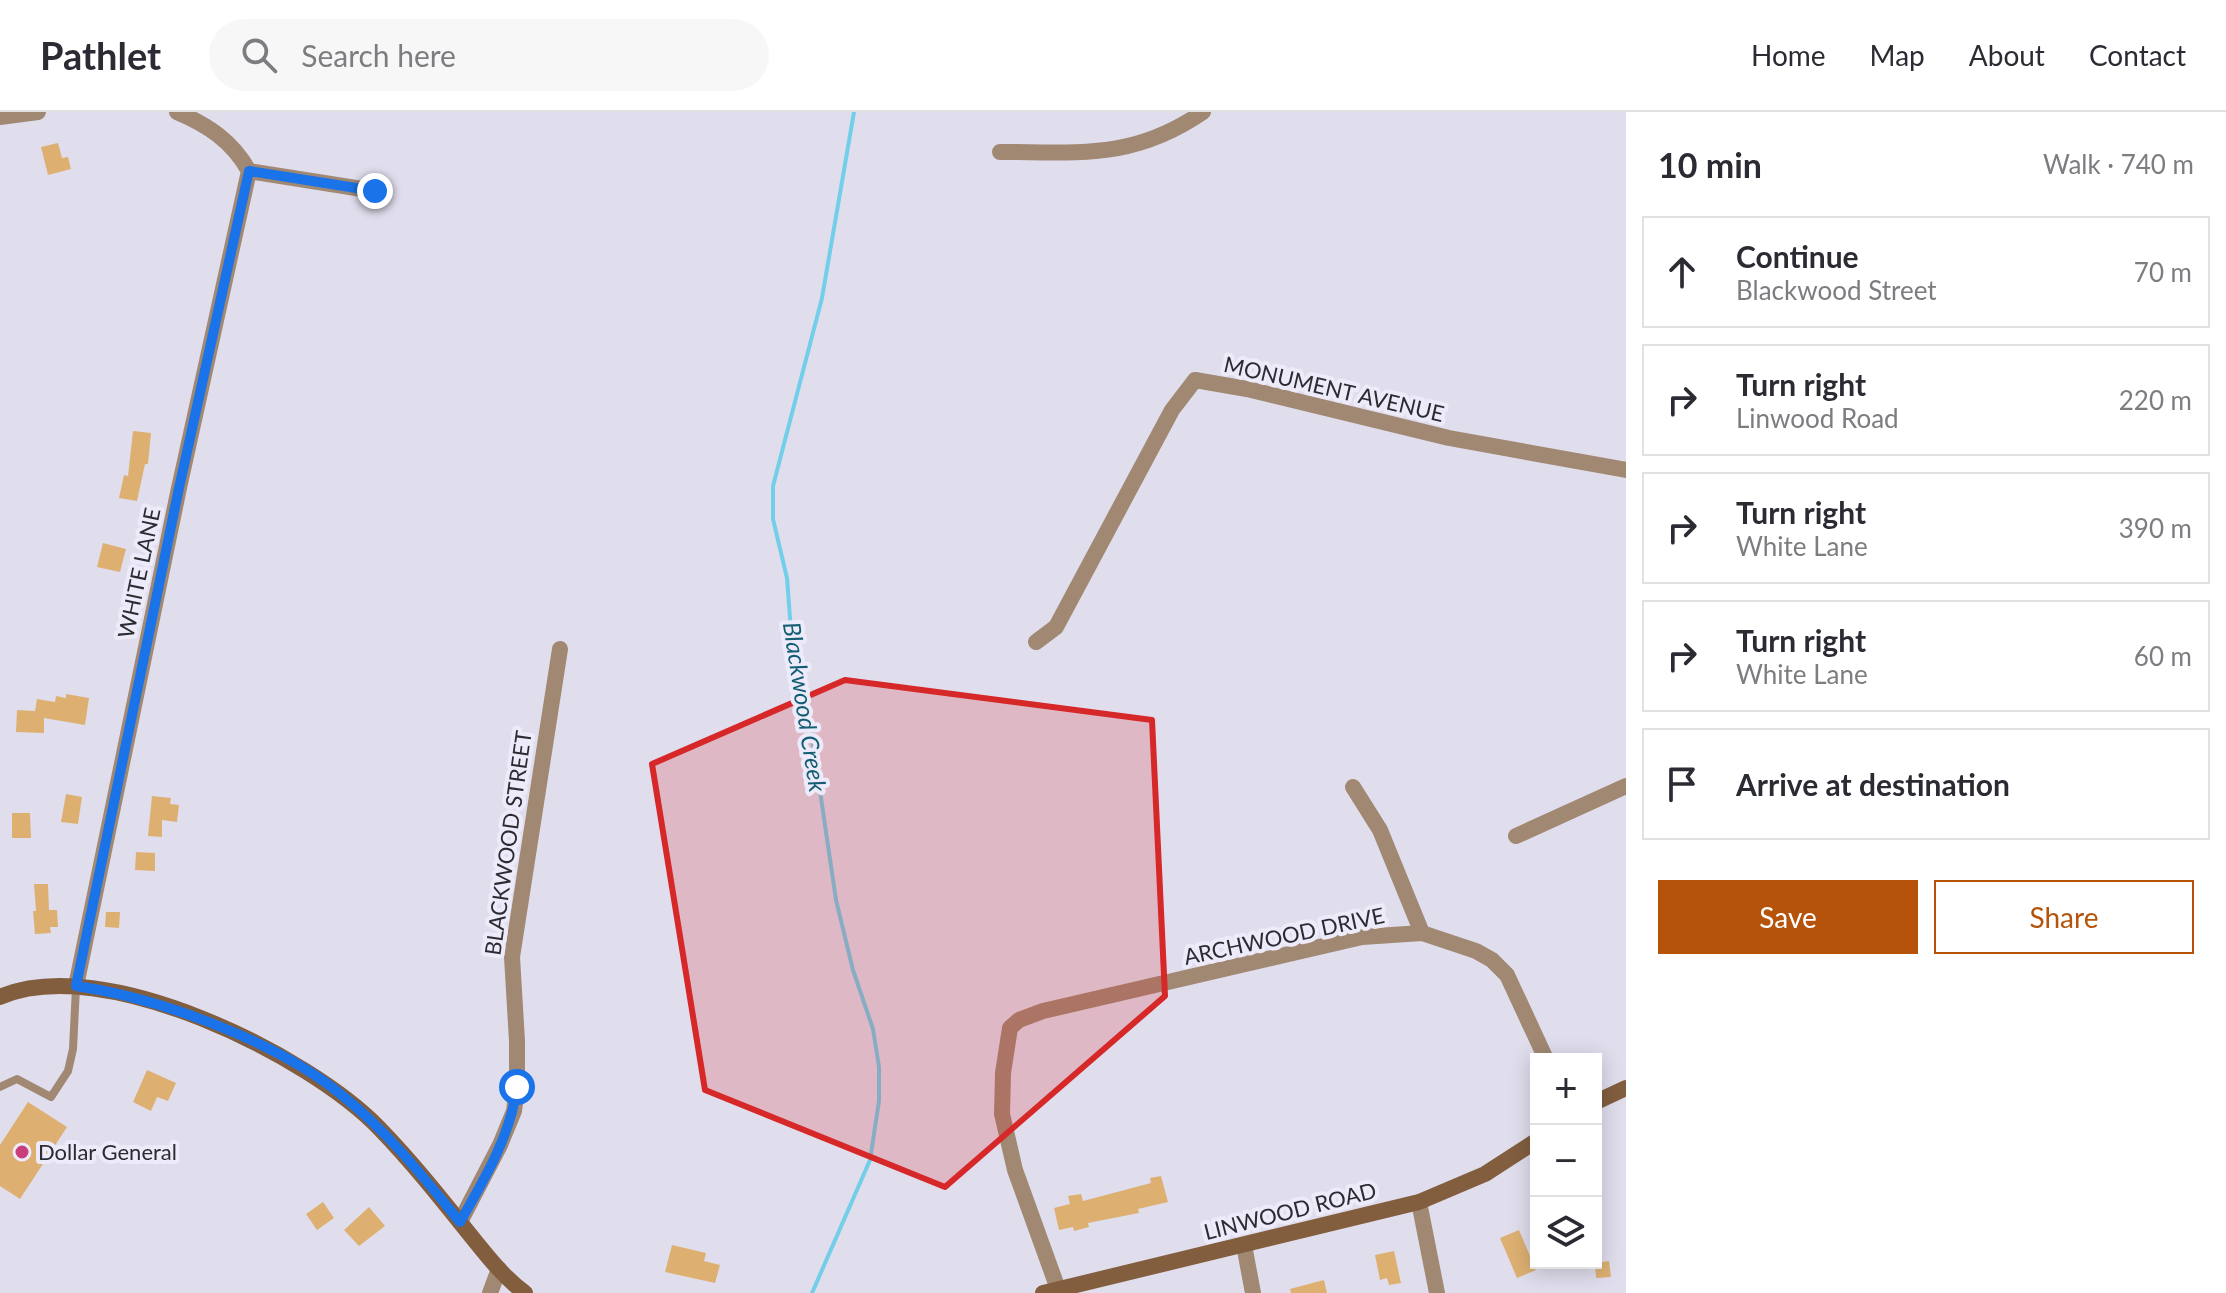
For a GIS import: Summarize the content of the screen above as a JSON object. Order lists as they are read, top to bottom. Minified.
{"streets":{"main road":["LINWOOD ROAD"],"street":["MONUMENT AVENUE","WHITE LANE","BLACKWOOD STREET","ARCHWOOD DRIVE"]},"crossings":[["ARCHWOOD DRIVE","LINWOOD ROAD"]],"water":["Blackwood Creek"],"places":["Dollar General"],"page":{"header":"Pathlet","search":"Search here","nav":["Home","Map","About","Contact"],"heading":["10 min","Walk · 740 m"],"list":[["Continue","Blackwood Street","70 m"],["Turn right","Linwood Road","220 m"],["Turn right","White Lane","390 m"],["Turn right","White Lane","60 m"],"Arrive at destination"],"buttons":["Save","Share"],"map_buttons":["+","−"]}}
